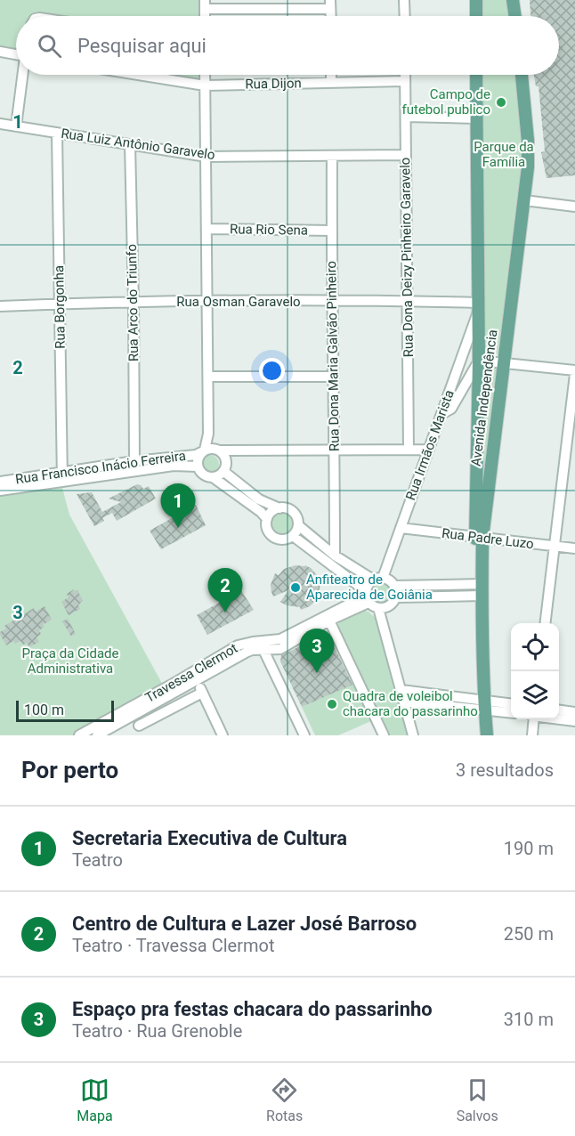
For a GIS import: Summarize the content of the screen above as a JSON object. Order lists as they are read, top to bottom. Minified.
{"streets":{"main road":["Avenida Independência"],"street":["Rua Dijon","Rua Luiz Antônio Garavelo","Rua Rio Sena","Rua Dona Deizy Pinheiro Garavelo","Rua Osman Garavelo","Rua Arco do Triunfo","Rua Borgonha","Rua Dona Maria Galvão Pinheiro","Rua Irmãos Marista","Rua Francisco Inácio Ferreira","Rua Padre Luzo","Travessa Clermot"]},"crossings":[["Rua Dijon","Rua Dona Deizy Pinheiro Garavelo"],["Rua Luiz Antônio Garavelo","Rua Dona Deizy Pinheiro Garavelo"],["Rua Luiz Antônio Garavelo","Rua Arco do Triunfo"],["Rua Luiz Antônio Garavelo","Rua Borgonha"],["Rua Luiz Antônio Garavelo","Rua Dona Maria Galvão Pinheiro"],["Rua Rio Sena","Rua Dona Maria Galvão Pinheiro"],["Rua Dona Deizy Pinheiro Garavelo","Rua Osman Garavelo"],["Rua Osman Garavelo","Rua Arco do Triunfo"],["Rua Osman Garavelo","Rua Borgonha"],["Rua Osman Garavelo","Rua Dona Maria Galvão Pinheiro"],["Rua Osman Garavelo","Avenida Independência"],["Rua Osman Garavelo","Rua Irmãos Marista"],["Rua Arco do Triunfo","Rua Francisco Inácio Ferreira"],["Rua Borgonha","Rua Francisco Inácio Ferreira"],["Avenida Independência","Rua Irmãos Marista"],["Avenida Independência","Rua Padre Luzo"],["Rua Irmãos Marista","Rua Padre Luzo"],["Rua Irmãos Marista","Travessa Clermot"]],"parks":["Parque da Família","Praça da Cidade Administrativa"],"places":["Campo de futebol publico","Anfiteatro de Aparecida de Goiânia","Quadra de voleibol chacara do passarinho"],"scale_bar":"100 m","page":{"search":"Pesquisar aqui","pins":["1","2","3"],"scale":"100 m","heading":["Por perto","3 resultados"],"list":[{"mark":"1","name":"Secretaria Executiva de Cultura","note":"Teatro","value":"190 m"},{"mark":"2","name":"Centro de Cultura e Lazer José Barroso","note":"Teatro · Travessa Clermot","value":"250 m"},{"mark":"3","name":"Espaço pra festas chacara do passarinho","note":"Teatro · Rua Grenoble","value":"310 m"}],"nav":["Mapa","Rotas","Salvos"]},"grid":{"rows":["1","2","3"]}}
